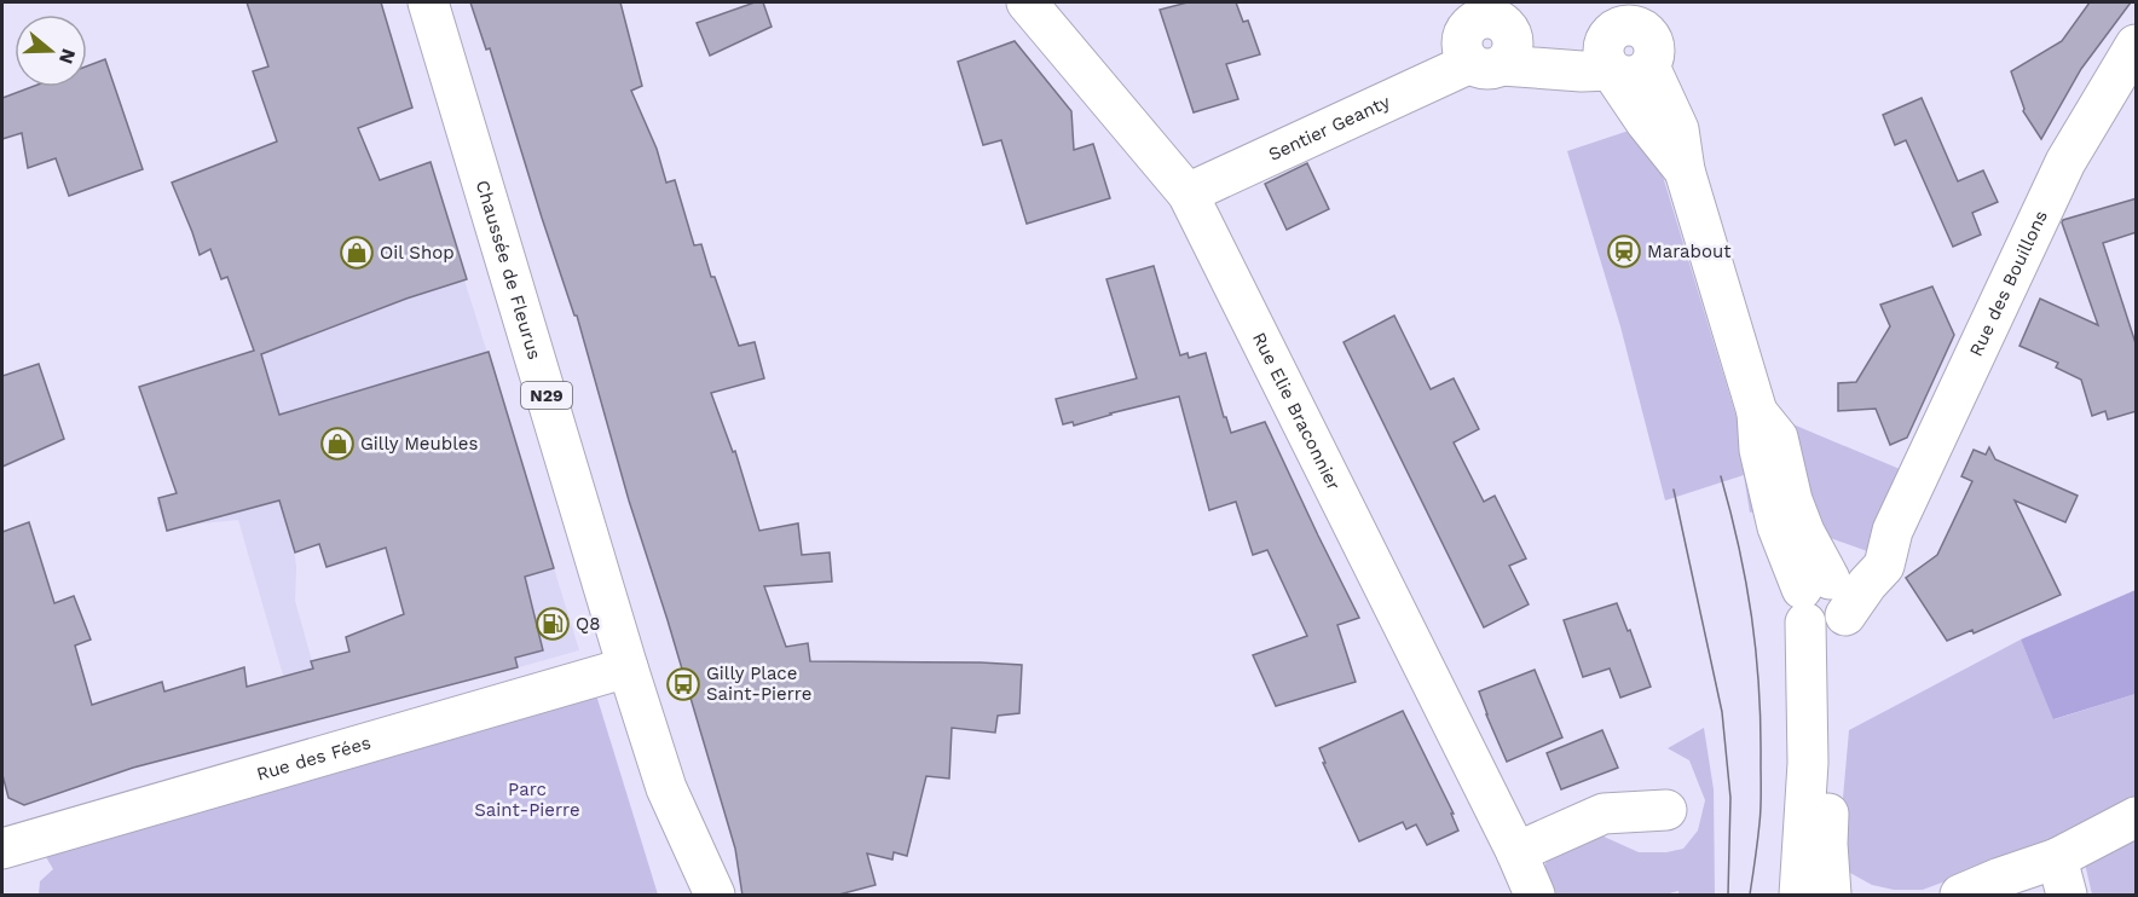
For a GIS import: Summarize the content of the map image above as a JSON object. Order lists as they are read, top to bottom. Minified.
{"streets":{"street":["Sentier Geanty","Chaussée de Fleurus","Rue des Bouillons","N29","Rue Elie Braconnier","Rue des Fées"]},"crossings":[["Sentier Geanty","Rue Elie Braconnier"],["Chaussée de Fleurus","Rue des Fées"]],"parks":["Parc Saint-Pierre"],"places":{"station":["Marabout"],"shop":["Oil Shop","Gilly Meubles"],"fuel station":["Q8"],"bus stop":["Gilly Place Saint-Pierre"]},"north":"right"}
